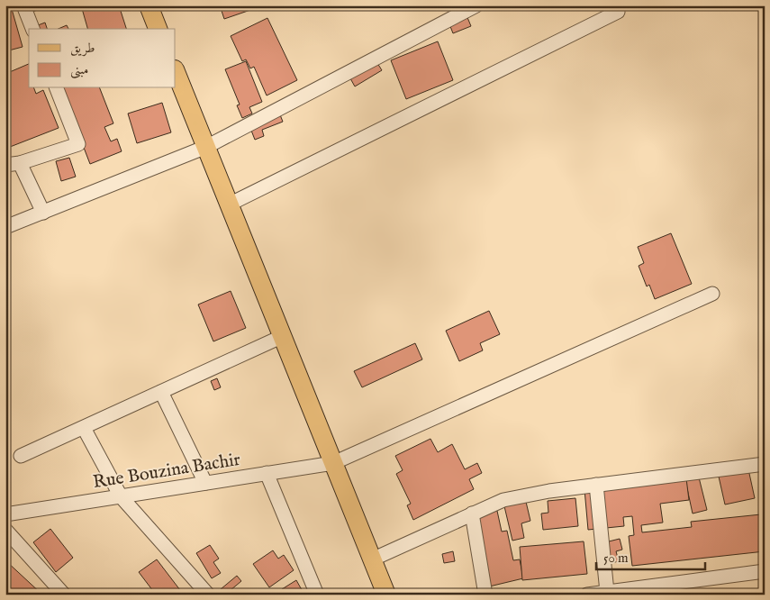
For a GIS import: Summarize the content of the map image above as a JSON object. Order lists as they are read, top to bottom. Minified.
{"streets":{"street":["Rue Bouzina Bachir"]},"legend":["طريق","مبنى"],"scale_bar":"50 m"}
